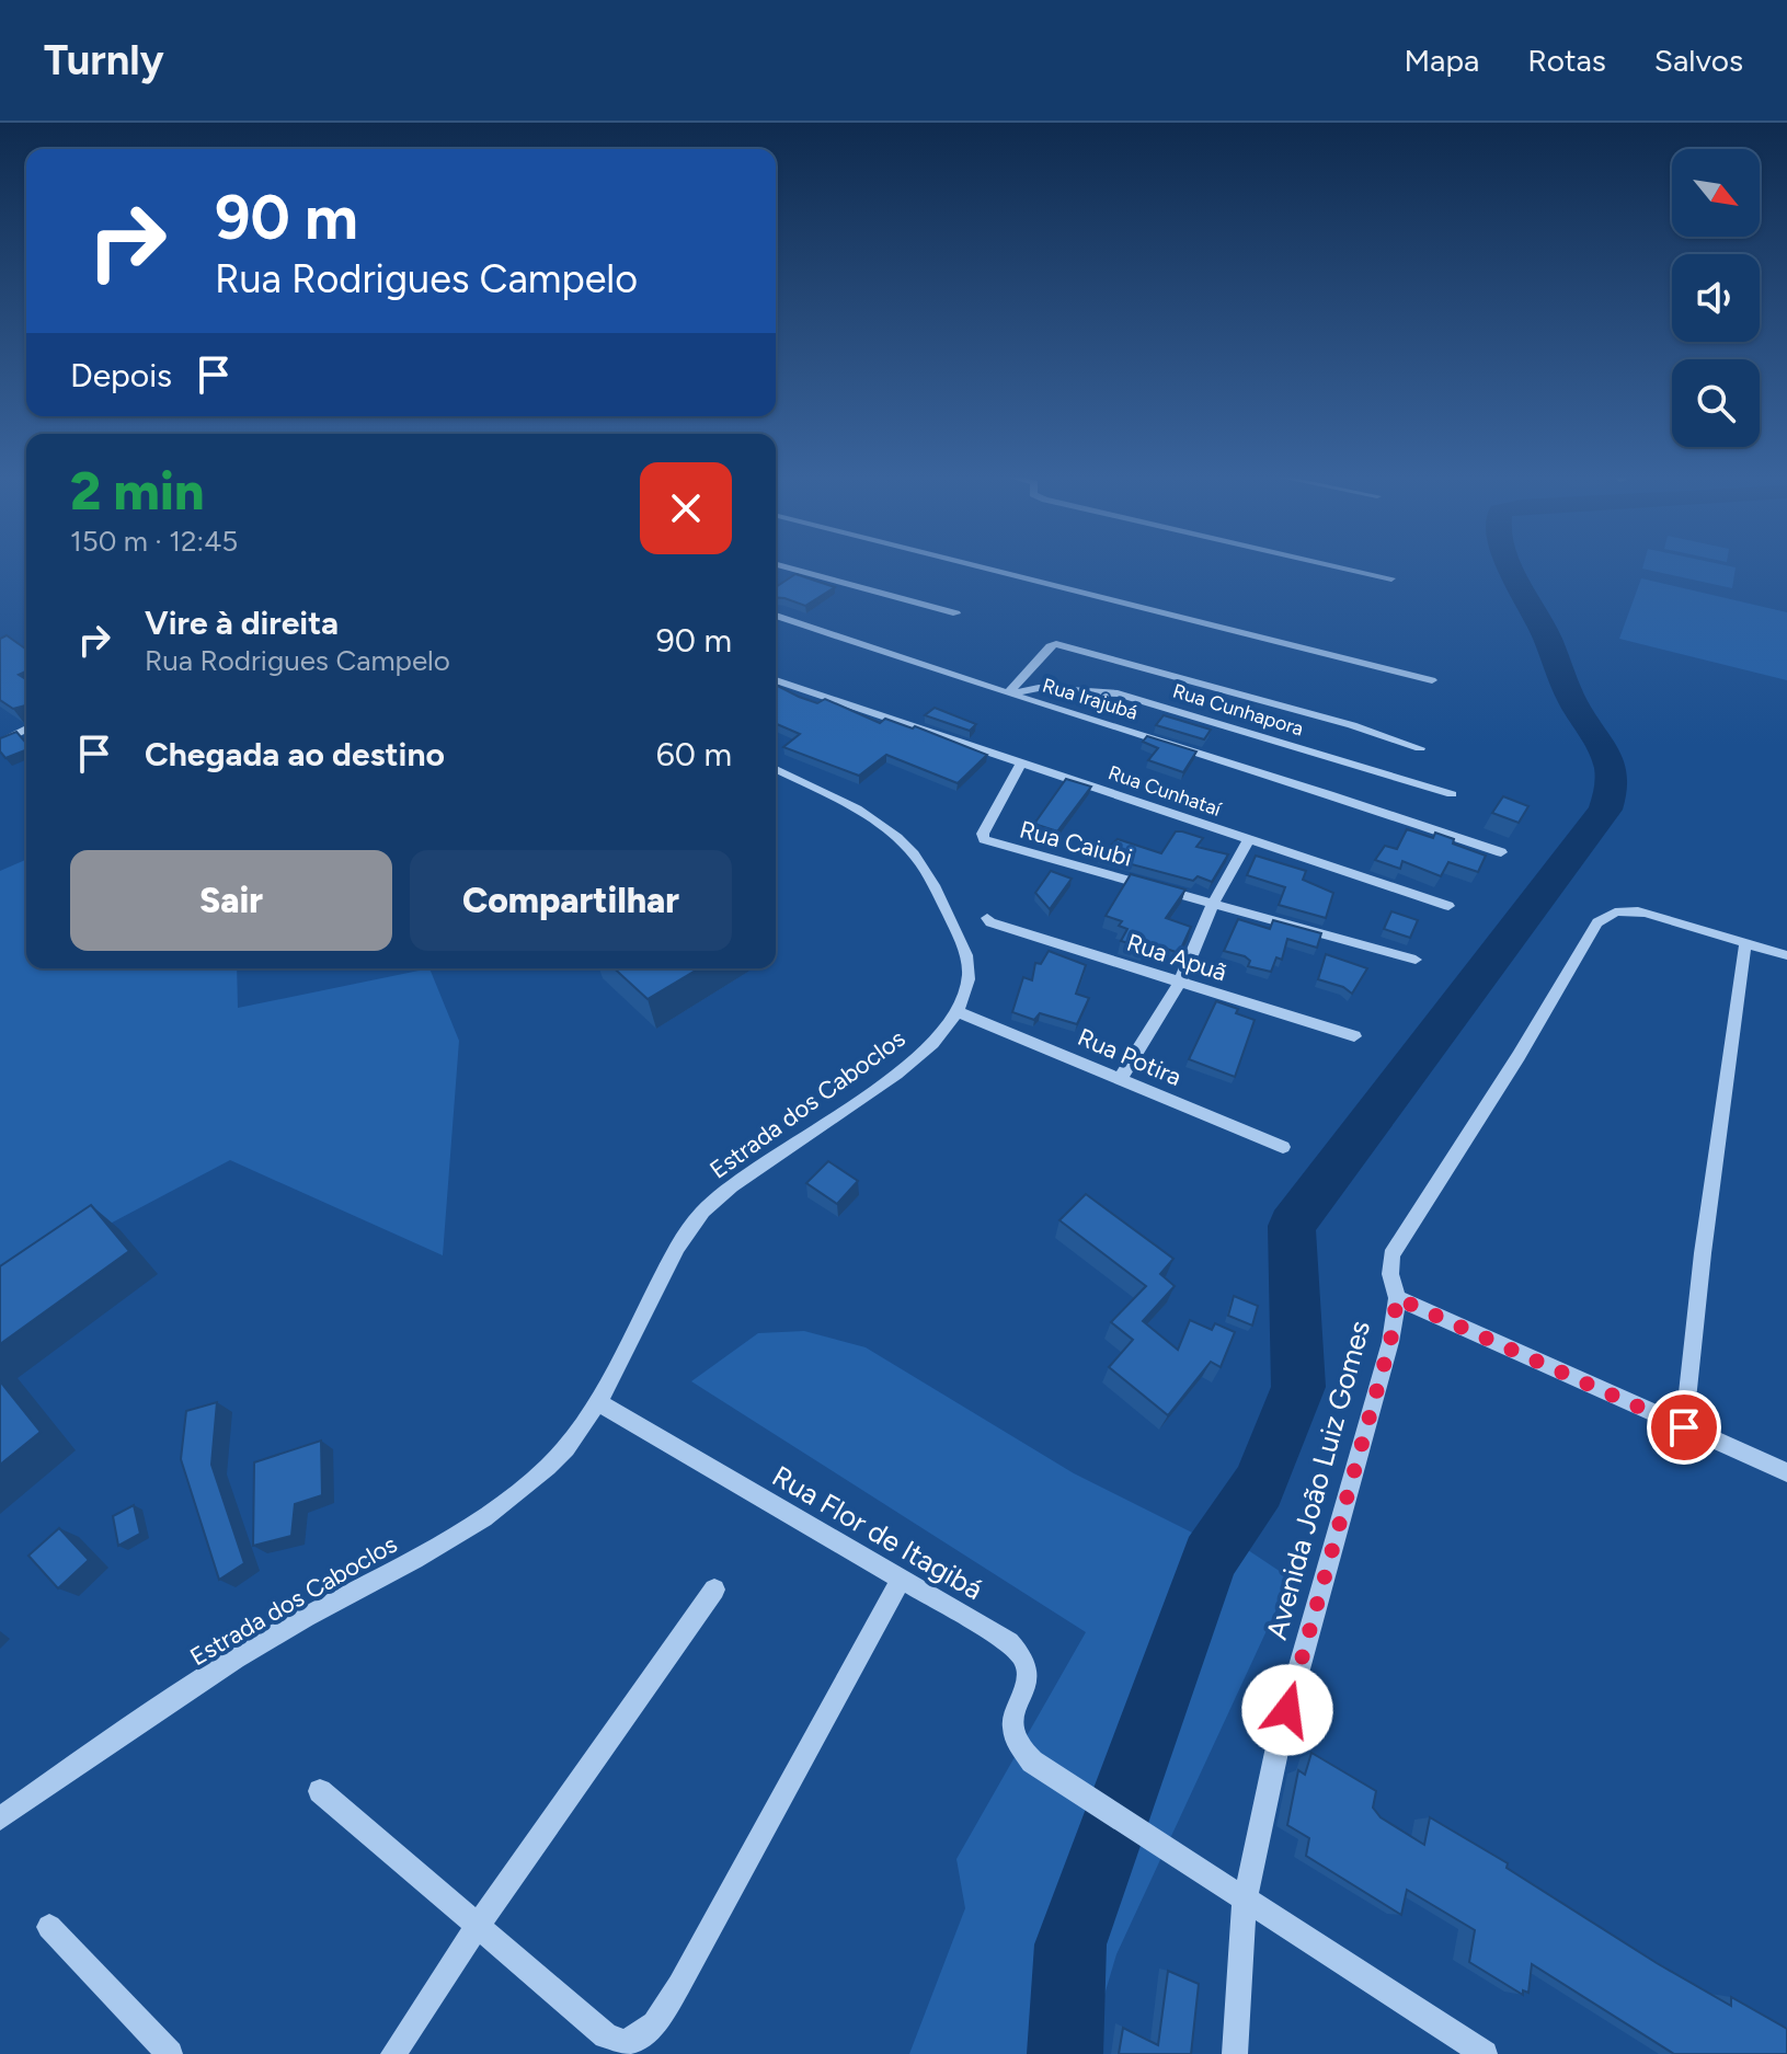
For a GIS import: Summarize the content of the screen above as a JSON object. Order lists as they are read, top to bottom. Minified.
{"streets":{"street":["Rua Irajubá","Rua Cunhapora","Rua Cunhataí","Rua Caiubi","Rua Apuã","Rua Potira","Estrada dos Caboclos","Avenida João Luiz Gomes","Rua Flor de Itagibá"]},"crossings":[["Rua Irajubá","Rua Cunhapora"],["Rua Cunhataí","Rua Caiubi"],["Rua Potira","Estrada dos Caboclos"],["Estrada dos Caboclos","Rua Flor de Itagibá"],["Avenida João Luiz Gomes","Rua Flor de Itagibá"]],"north":"bottom right","page":{"header":"Turnly","nav":["Mapa","Rotas","Salvos"],"turn":["90 m","Rua Rodrigues Campelo"],"then":"Depois","heading":["2 min","150 m · 12:45"],"list":[{"name":"Vire à direita","note":"Rua Rodrigues Campelo","value":"90 m"},{"name":"Chegada ao destino","value":"60 m"}],"buttons":["Sair","Compartilhar"]}}
